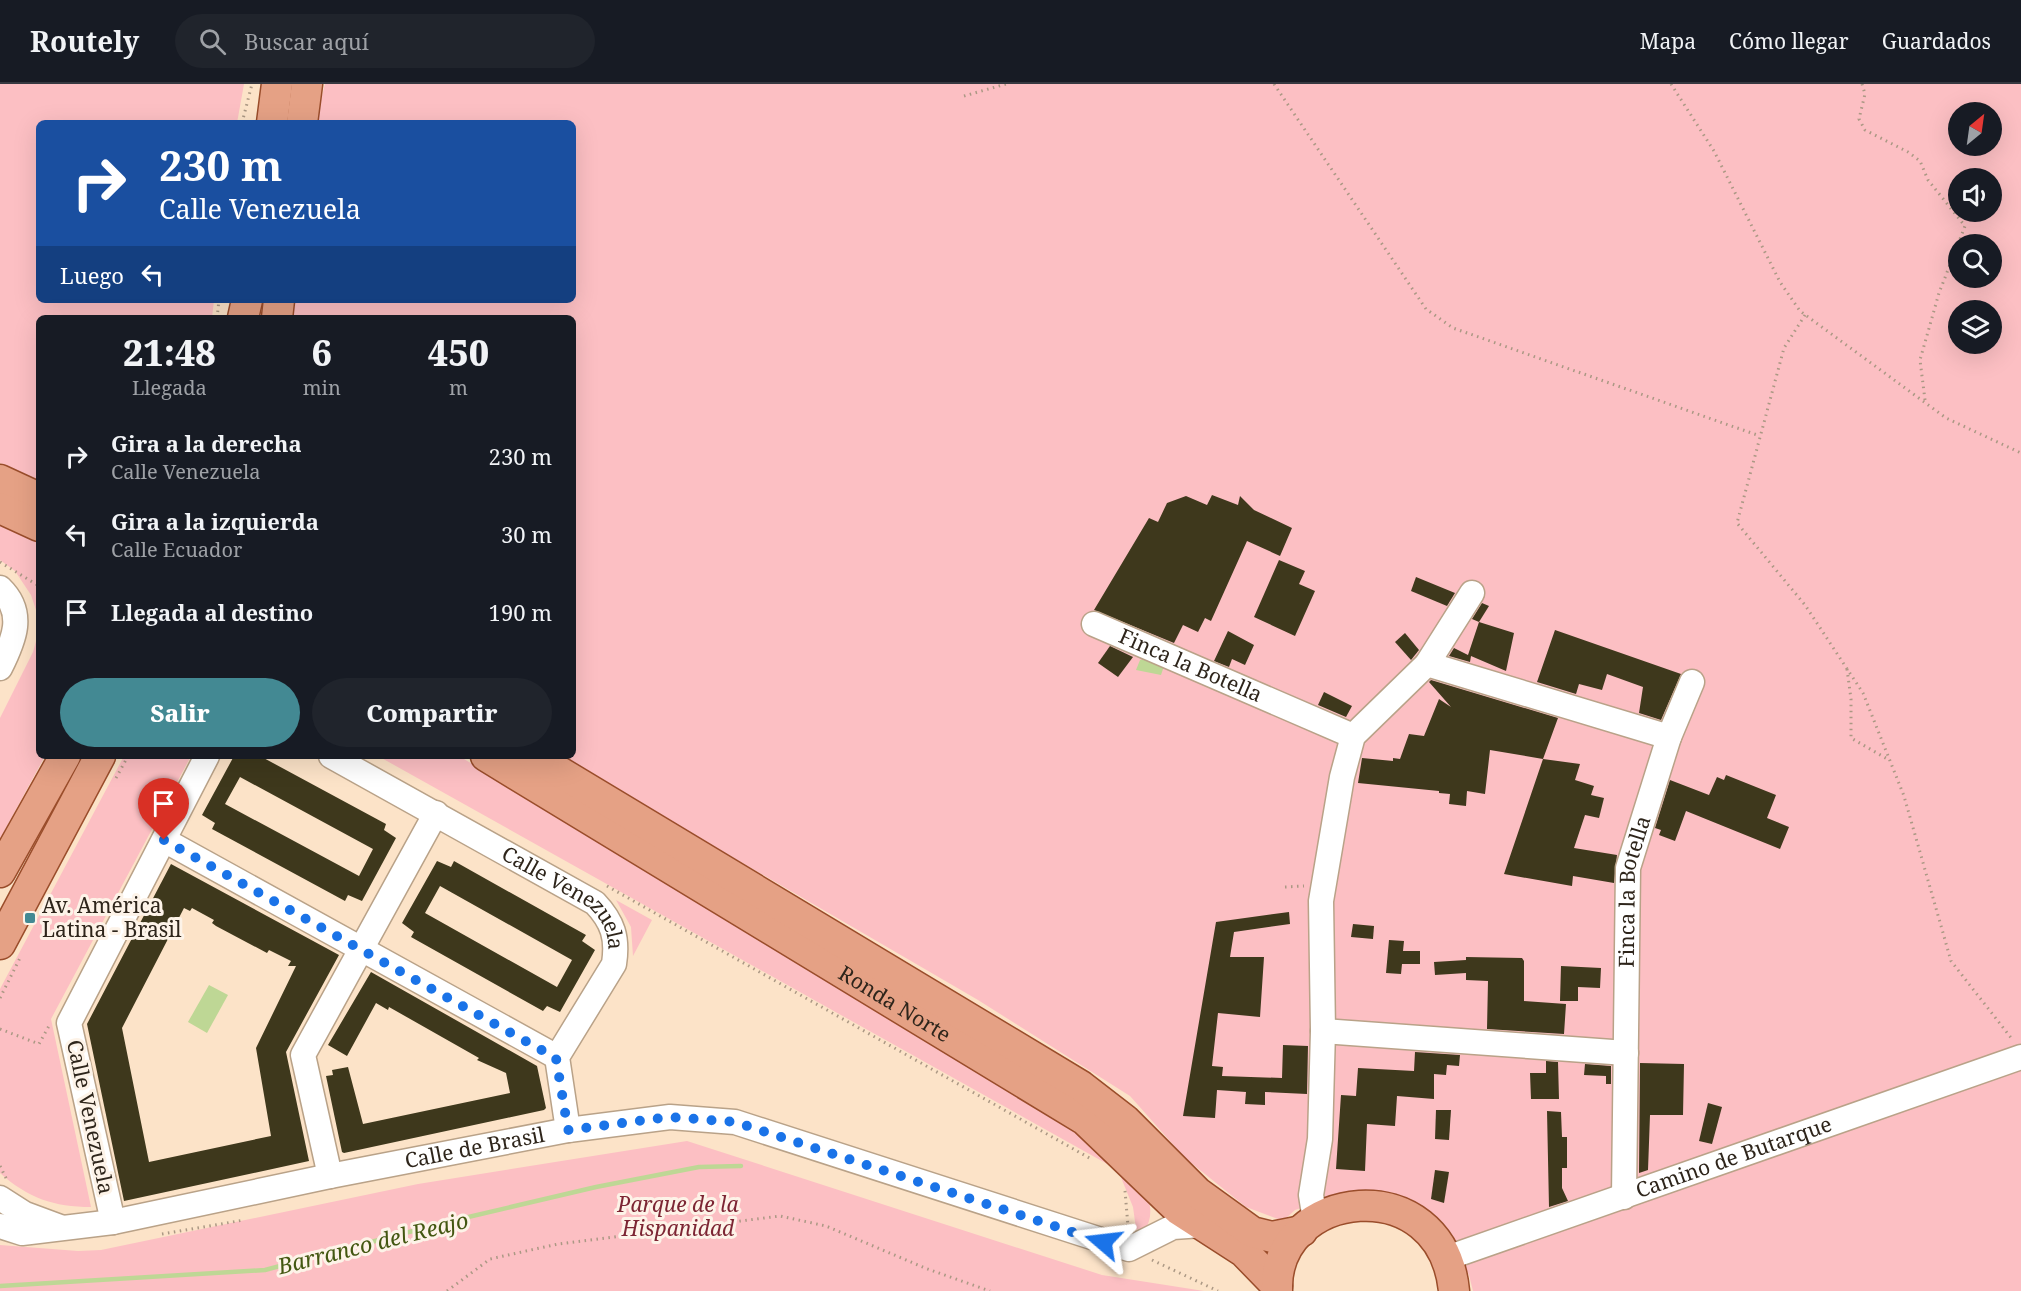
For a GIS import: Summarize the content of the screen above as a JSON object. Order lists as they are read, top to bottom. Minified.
{"streets":{"main road":["Ronda Norte"],"street":["Finca la Botella","Calle Venezuela","Calle de Brasil","Camino de Butarque"]},"crossings":[["Finca la Botella","Camino de Butarque"],["Calle Venezuela","Calle de Brasil"],["Ronda Norte","Camino de Butarque"]],"water":["Barranco del Reajo"],"parks":["Parque de la Hispanidad"],"places":{"transit":["Av. América Latina - Brasil"]},"north":"top right","page":{"header":"Routely","search":"Buscar aquí","nav":["Mapa","Cómo llegar","Guardados"],"turn":["230 m","Calle Venezuela"],"then":"Luego","eta":["21:48","Llegada","6","min","450","m"],"list":[{"name":"Gira a la derecha","note":"Calle Venezuela","value":"230 m"},{"name":"Gira a la izquierda","note":"Calle Ecuador","value":"30 m"},{"name":"Llegada al destino","value":"190 m"}],"buttons":["Salir","Compartir"]}}
